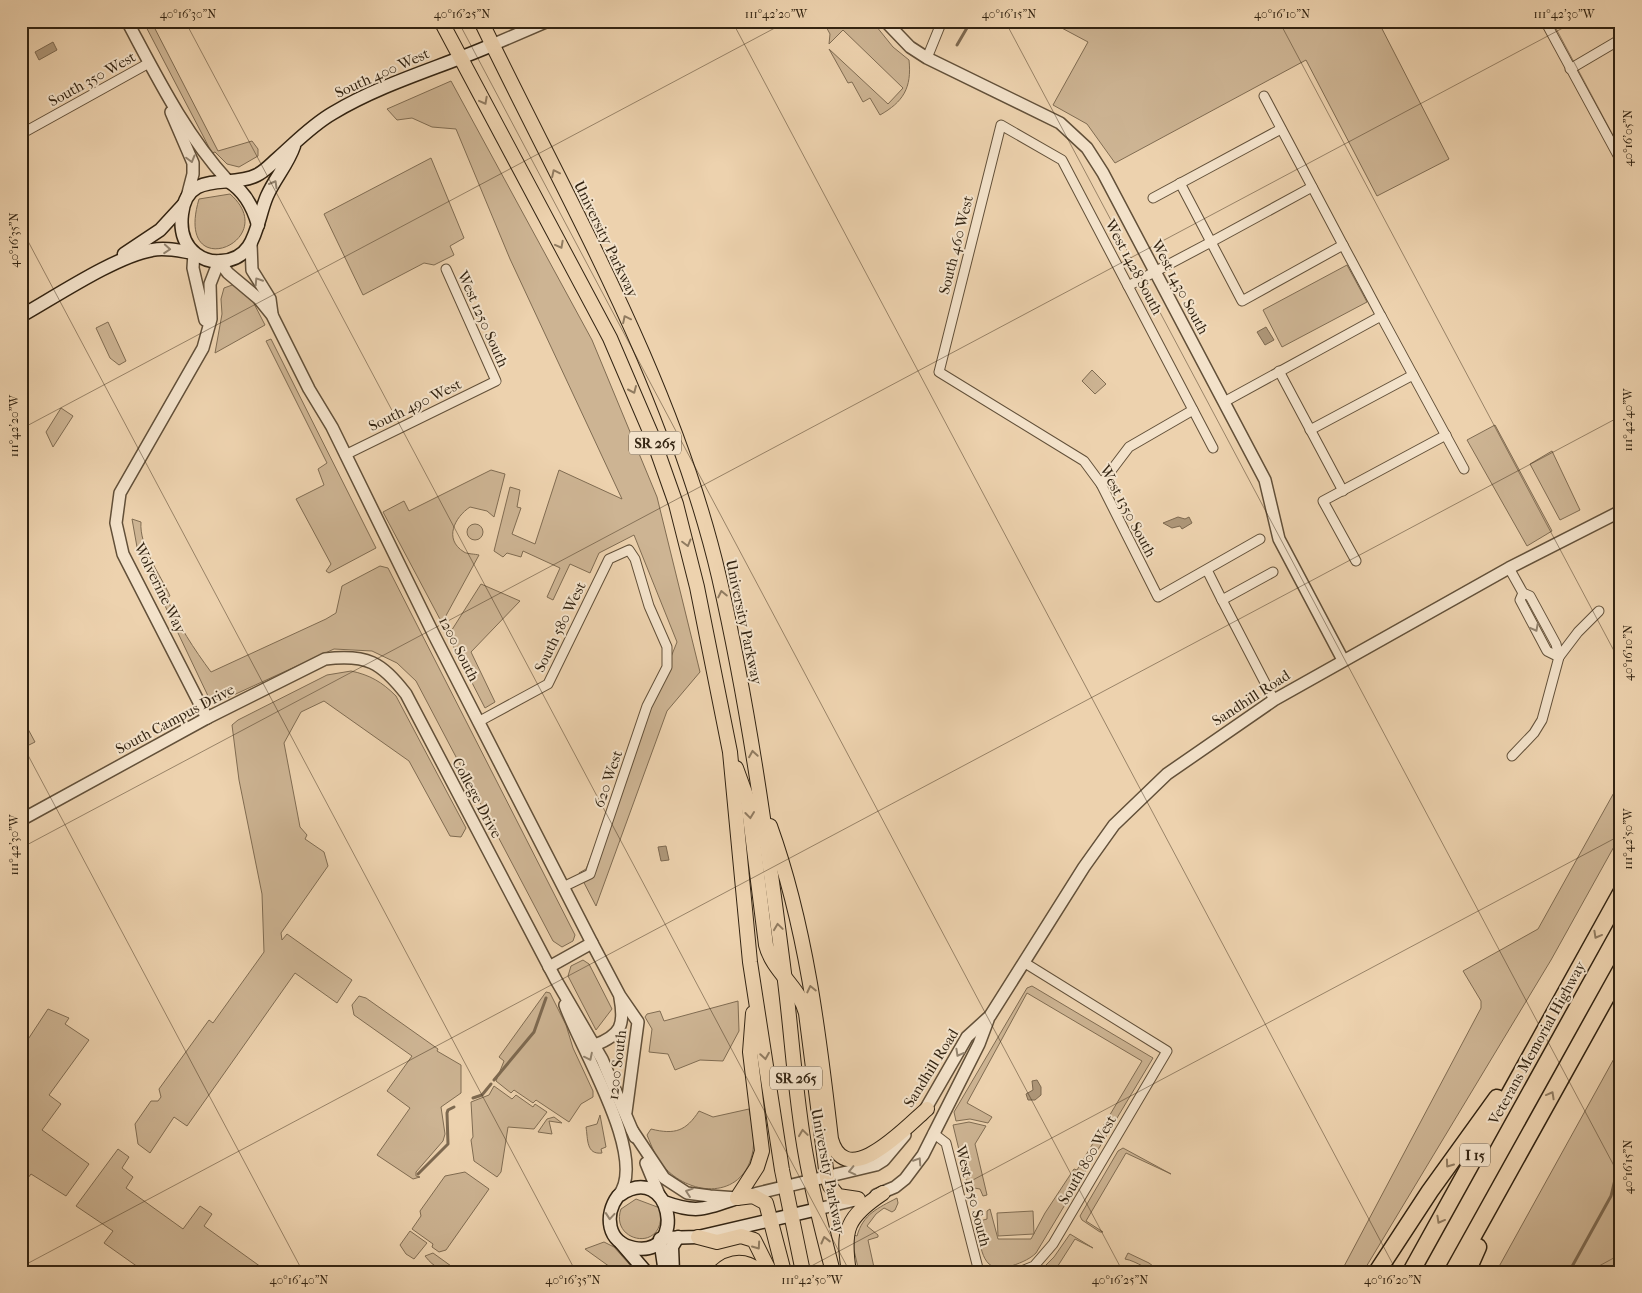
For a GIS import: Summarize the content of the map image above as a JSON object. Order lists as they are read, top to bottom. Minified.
{"streets":{"highway":["Veterans Memorial Highway","I 15"],"main road":["South 400 West","University Parkway","SR 265","Sandhill Road"],"street":["South 350 West","South 460 West","West 1428 South","West 1430 South","West 1250 South","South 490 West","West 1350 South","Wolverine Way","South 580 West","1200 South","South Campus Drive","620 West","College Drive","South 800 West"]},"crossings":[["South 400 West","University Parkway"],["South 400 West","SR 265"],["South 400 West","Wolverine Way"],["South 400 West","1200 South"],["University Parkway","Sandhill Road"],["South 460 West","West 1428 South"],["South 460 West","West 1350 South"],["West 1430 South","Sandhill Road"],["West 1250 South","South 490 West"],["West 1250 South","Sandhill Road"],["South 490 West","1200 South"],["SR 265","Sandhill Road"],["Wolverine Way","1200 South"],["Wolverine Way","South Campus Drive"],["South 580 West","1200 South"],["South 580 West","620 West"],["1200 South","620 West"],["1200 South","College Drive"],["Sandhill Road","College Drive"],["Sandhill Road","South 800 West"],["South Campus Drive","College Drive"]],"coordinates":["40°16'30\"N","40°16'25\"N","111°42'20\"W","40°16'15\"N","40°16'10\"N","111°42'30\"W","40°16'05\"N","40°16'35\"N","111°42'40\"W","111°42'50\"W","40°16'40\"N","40°16'20\"N"]}
